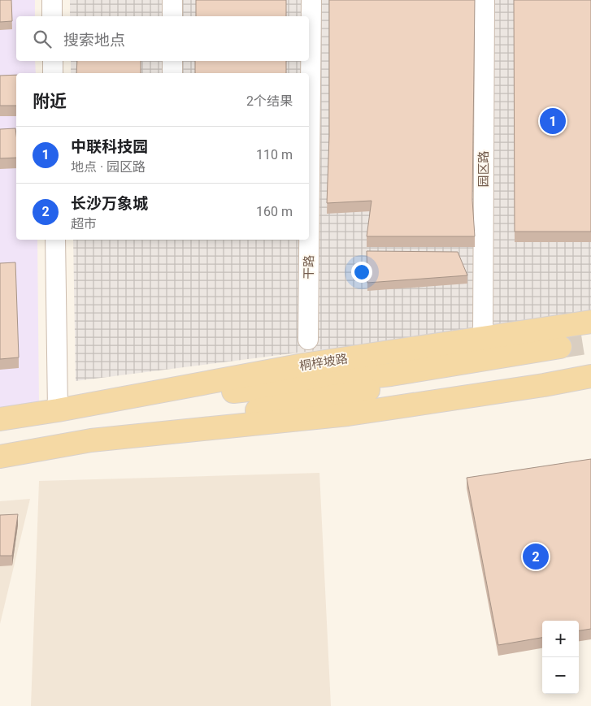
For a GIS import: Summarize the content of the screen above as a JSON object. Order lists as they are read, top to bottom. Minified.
{"streets":{"main road":["桐梓坡路"],"street":["园区路","干路"]},"crossings":[["园区路","桐梓坡路"]],"page":{"search":"搜索地点","heading":["附近","2个结果"],"pins":["1","2"],"list":[{"mark":"1","name":"中联科技园","note":"地点 · 园区路","value":"110 m"},{"mark":"2","name":"长沙万象城","note":"超市","value":"160 m"}],"map_buttons":["+","−"]}}
